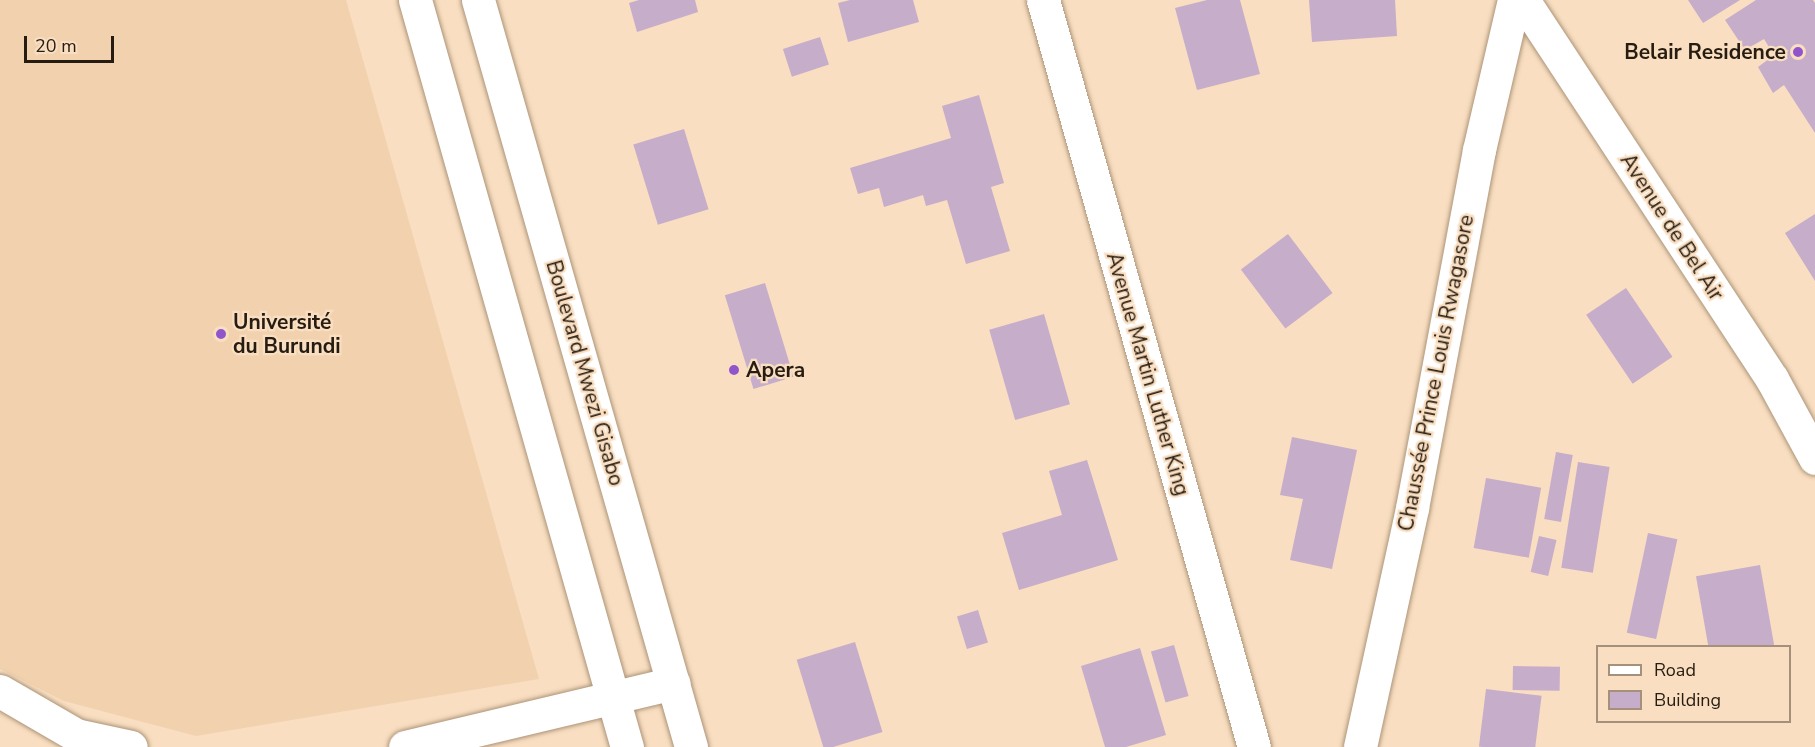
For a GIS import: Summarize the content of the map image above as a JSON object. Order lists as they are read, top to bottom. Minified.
{"streets":{"street":["Avenue de Bel Air","Boulevard Mwezi Gisabo","Chaussée Prince Louis Rwagasore","Avenue Martin Luther King"]},"places":["Belair Residence","Université du Burundi","Apera"],"legend":["Road","Building"],"scale_bar":"20 m"}
